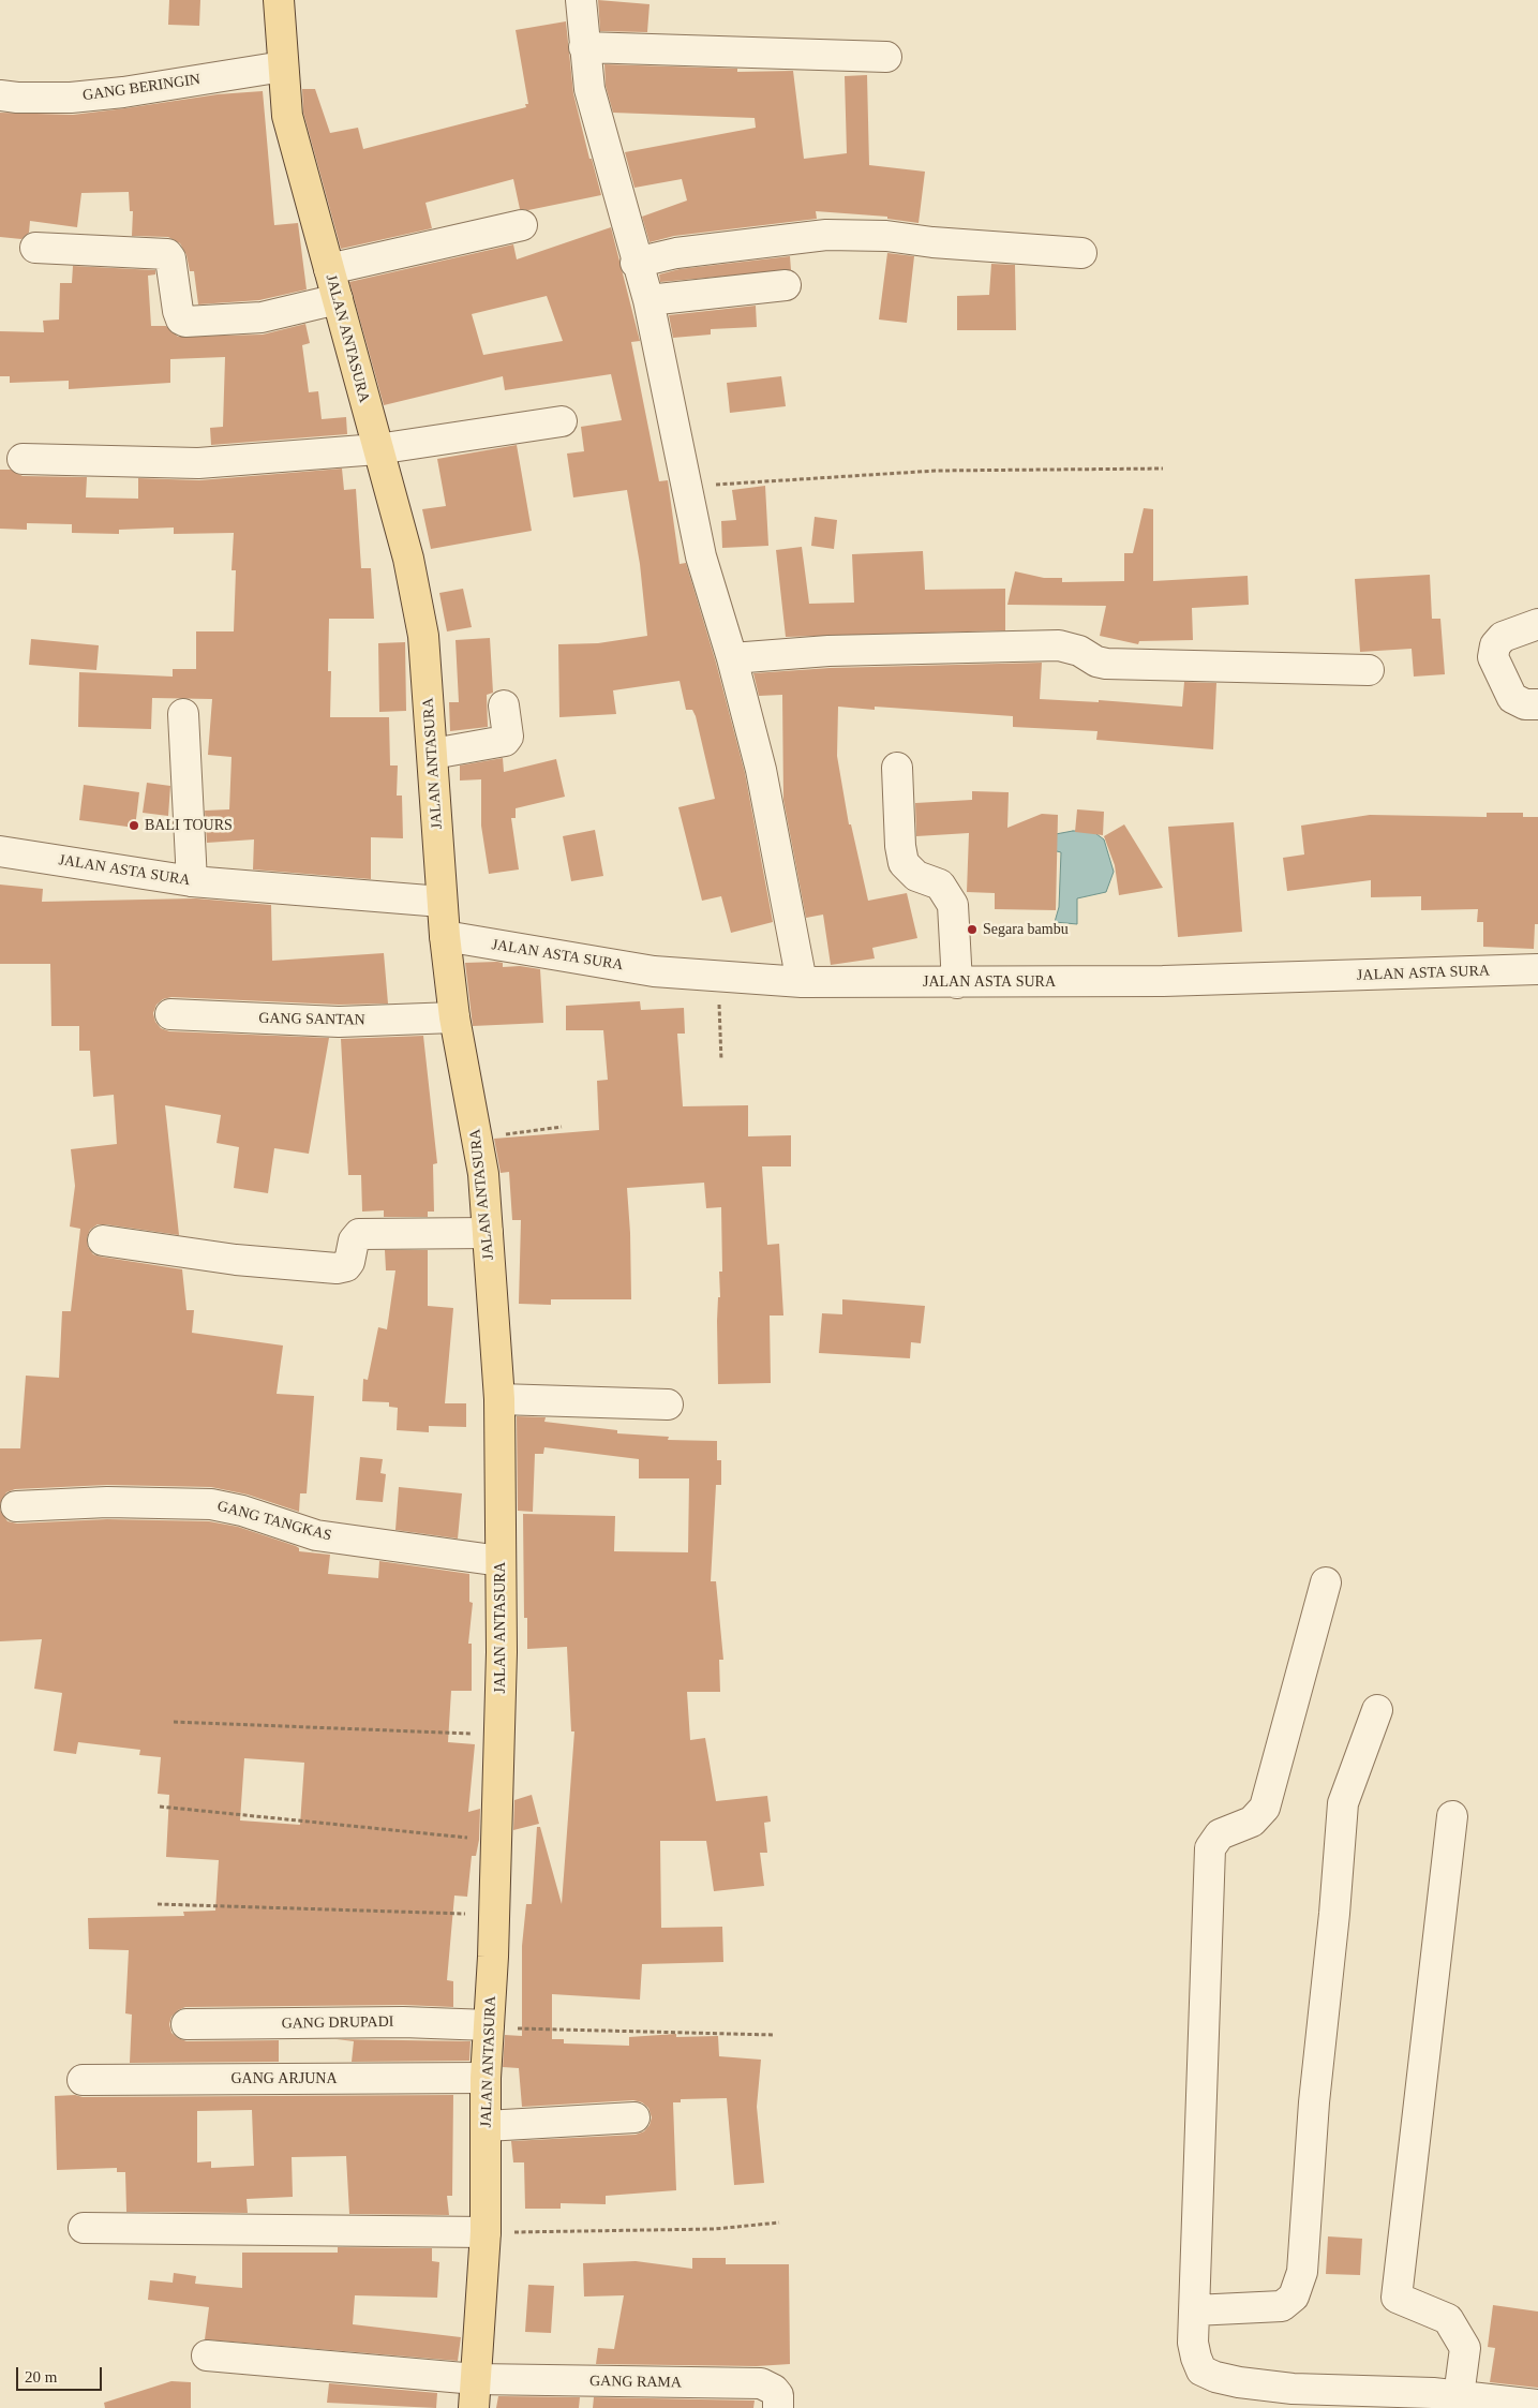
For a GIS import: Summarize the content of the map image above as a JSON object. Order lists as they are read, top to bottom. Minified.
{"streets":{"main road":["JALAN ANTASURA"],"street":["GANG BERINGIN","JALAN ASTA SURA","GANG SANTAN","GANG TANGKAS","GANG DRUPADI","GANG ARJUNA","GANG RAMA"]},"crossings":[["GANG BERINGIN","JALAN ANTASURA"],["JALAN ANTASURA","JALAN ASTA SURA"],["JALAN ANTASURA","GANG SANTAN"],["JALAN ANTASURA","GANG TANGKAS"],["JALAN ANTASURA","GANG DRUPADI"],["JALAN ANTASURA","GANG ARJUNA"],["JALAN ANTASURA","GANG RAMA"]],"places":["BALI TOURS","Segara bambu"],"scale_bar":"20 m"}
